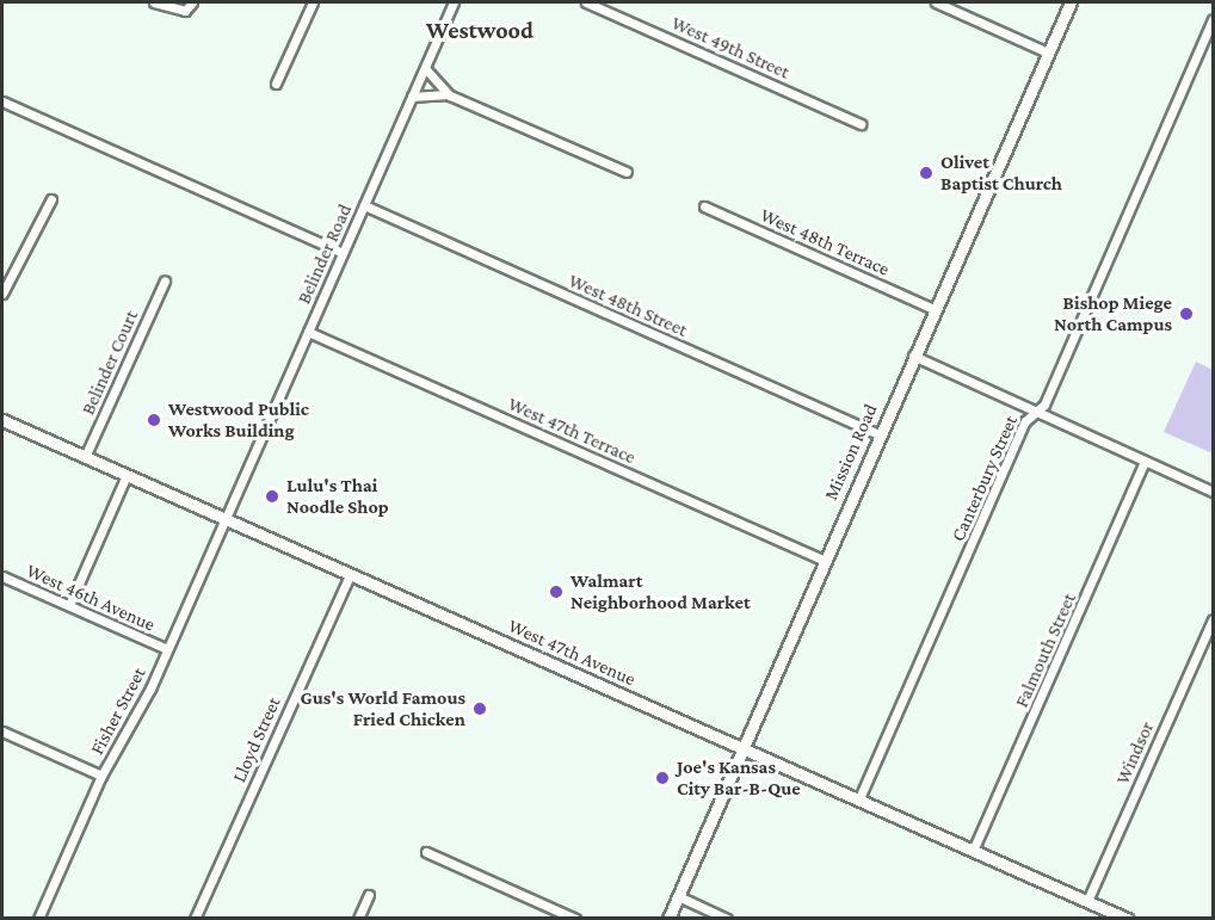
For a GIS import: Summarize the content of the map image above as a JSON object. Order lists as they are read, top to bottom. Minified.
{"streets":{"street":["West 49th Street","West 48th Terrace","Belinder Road","West 48th Street","Belinder Court","West 47th Terrace","Mission Road","Canterbury Street","West 46th Avenue","Falmouth Street","West 47th Avenue","Fisher Street","Lloyd Street","Windsor"]},"crossings":[["West 48th Terrace","Mission Road"],["Belinder Road","West 48th Street"],["Belinder Road","West 47th Terrace"],["Belinder Road","West 47th Avenue"],["Belinder Road","Fisher Street"],["West 48th Street","Mission Road"],["Belinder Court","West 47th Avenue"],["West 47th Terrace","Mission Road"],["Mission Road","West 47th Avenue"],["Canterbury Street","West 47th Avenue"],["West 46th Avenue","Fisher Street"],["Falmouth Street","West 47th Avenue"],["West 47th Avenue","Fisher Street"],["West 47th Avenue","Lloyd Street"],["West 47th Avenue","Windsor"]],"districts":["Westwood"],"places":["Olivet Baptist Church","Bishop Miege North Campus","Westwood Public Works Building","Lulu's Thai Noodle Shop","Walmart Neighborhood Market","Gus's World Famous Fried Chicken","Joe's Kansas City Bar-B-Que"]}
